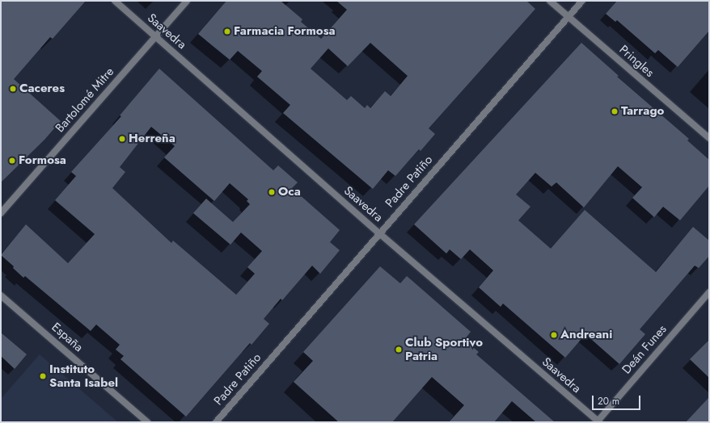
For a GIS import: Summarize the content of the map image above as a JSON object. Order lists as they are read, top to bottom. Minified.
{"streets":{"street":["Saavedra","Pringles","Bartolomé Mitre","Padre Patiño","España","Deán Funes"]},"crossings":[["Saavedra","Bartolomé Mitre"],["Saavedra","Padre Patiño"],["Saavedra","Deán Funes"],["Pringles","Padre Patiño"]],"places":["Farmacia Formosa","Caceres","Tarrago","Herreña","Formosa","Oca","Andreani","Club Sportivo Patria","Instituto Santa Isabel"],"scale_bar":"20 m"}
